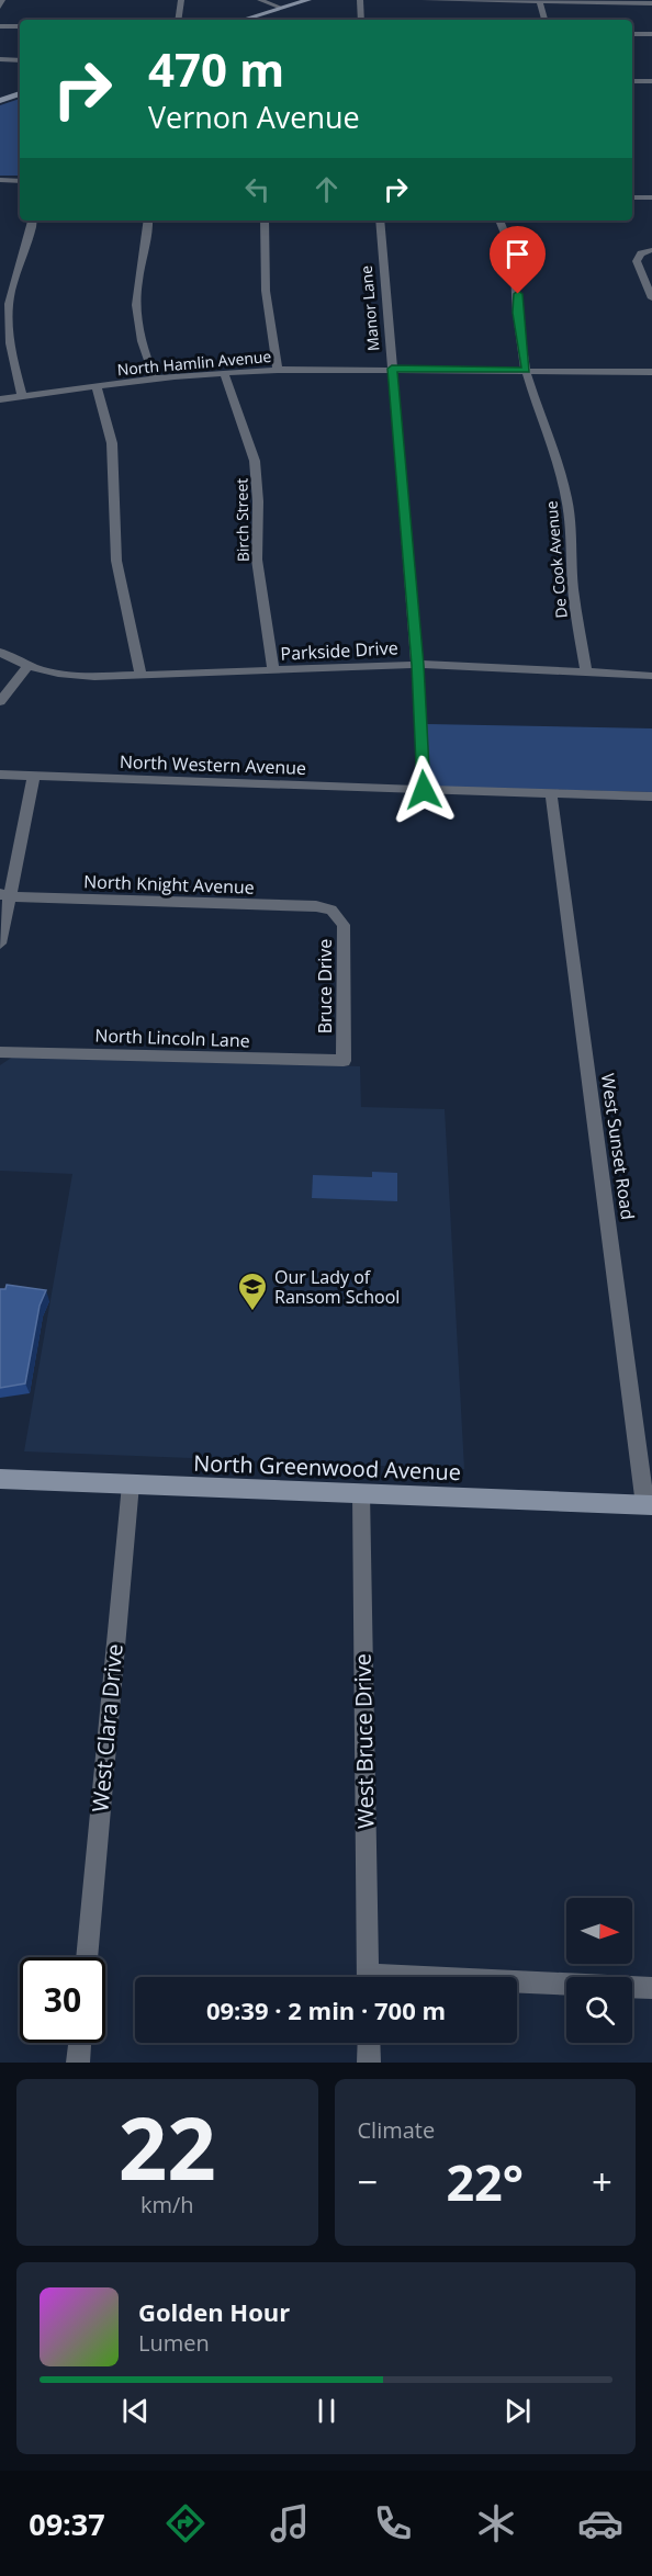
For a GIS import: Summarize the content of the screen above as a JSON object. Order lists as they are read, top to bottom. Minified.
{"streets":{"main road":["North Greenwood Avenue"],"street":["Manor Lane","North Hamlin Avenue","Birch Street","De Cook Avenue","Parkside Drive","North Western Avenue","North Knight Avenue","Bruce Drive","North Lincoln Lane","West Sunset Road","West Clara Drive","West Bruce Drive"]},"crossings":[["Manor Lane","North Hamlin Avenue"],["Manor Lane","Parkside Drive"],["Manor Lane","North Western Avenue"],["North Hamlin Avenue","Birch Street"],["North Hamlin Avenue","De Cook Avenue"],["Birch Street","Parkside Drive"],["De Cook Avenue","Parkside Drive"],["North Western Avenue","West Sunset Road"],["North Knight Avenue","Bruce Drive"],["Bruce Drive","North Lincoln Lane"],["West Sunset Road","North Greenwood Avenue"],["North Greenwood Avenue","West Clara Drive"],["North Greenwood Avenue","West Bruce Drive"]],"places":{"school or university":["Our Lady of Ransom School"]},"north":"right","page":{"turn":["470 m","Vernon Avenue"],"limit":"30","trip":"09:39 · 2 min · 700 m","tile":[["22","km/h"],"Climate"],"heat":["−","22°","+"],"song":["Golden Hour","Lumen"],"tabs":"09:37"}}
